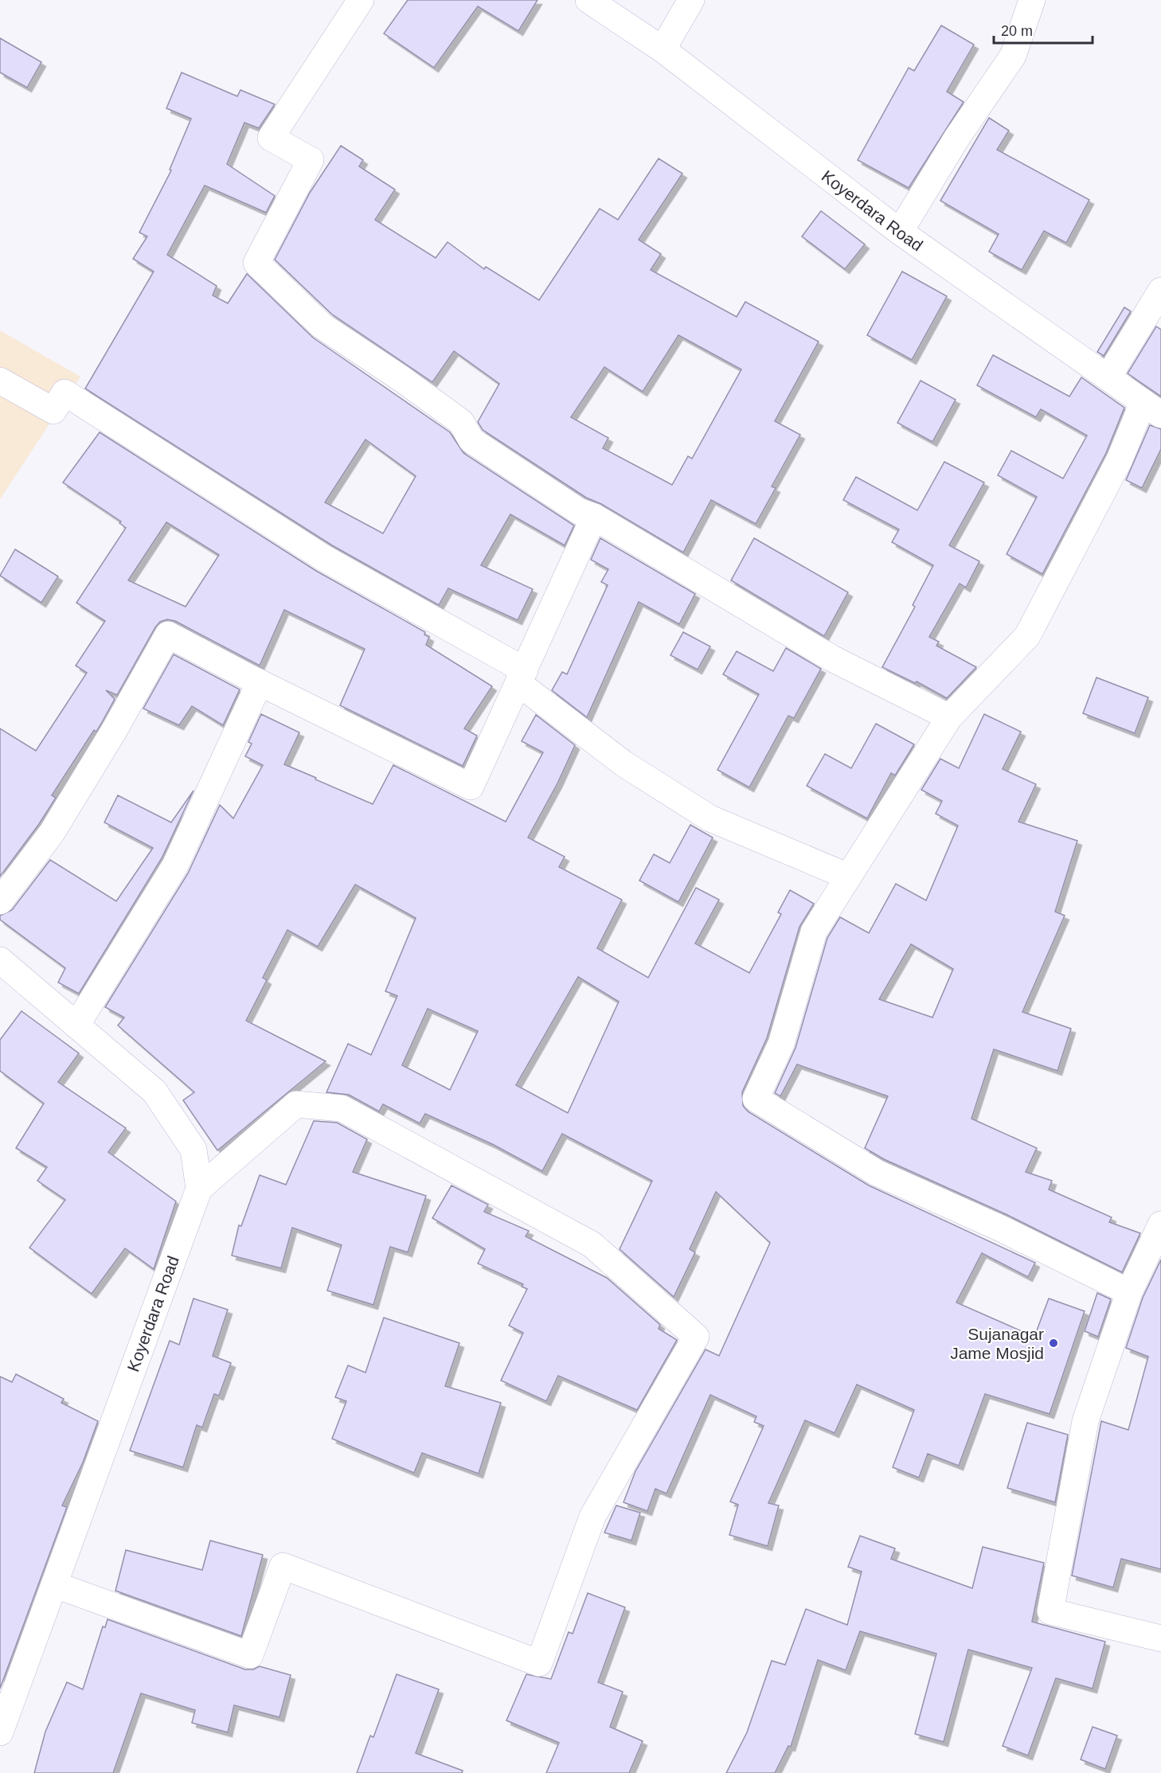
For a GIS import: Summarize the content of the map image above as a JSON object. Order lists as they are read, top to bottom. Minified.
{"streets":{"street":["Koyerdara Road"]},"places":["Sujanagar Jame Mosjid"],"scale_bar":"20 m"}
